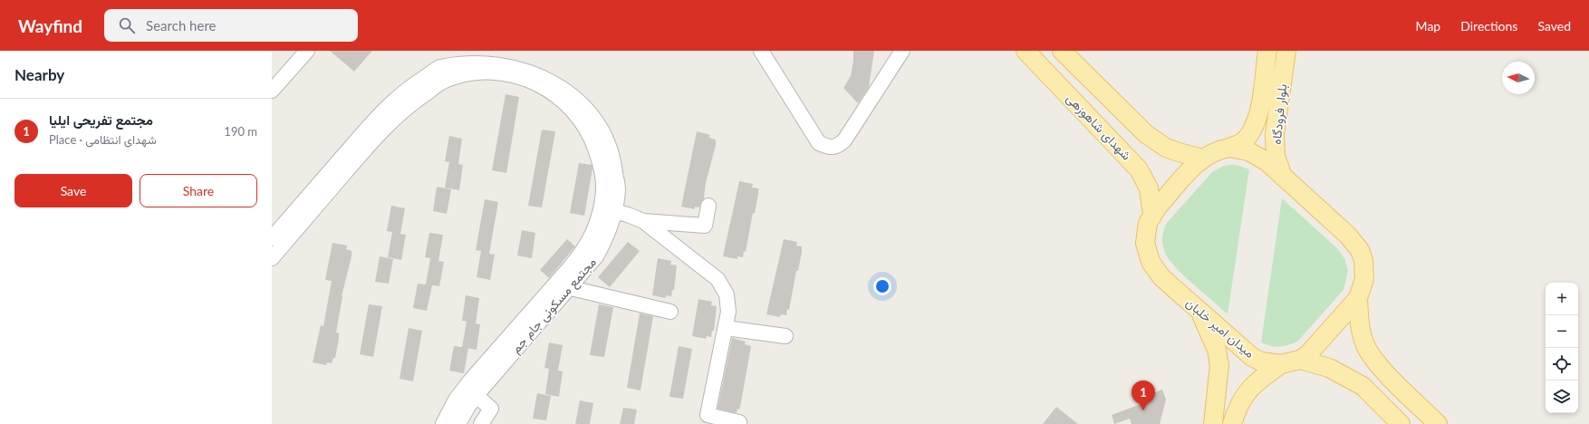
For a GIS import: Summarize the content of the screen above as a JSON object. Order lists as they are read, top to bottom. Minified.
{"streets":{"main road":["بلوار فرودگاه","شهدای شاهوزهی","میدان امیر خلبان"],"street":["مجتمع مسکونی جام جم"]},"crossings":[["بلوار فرودگاه","میدان امیر خلبان"],["شهدای شاهوزهی","میدان امیر خلبان"]],"north":"left","page":{"header":"Wayfind","search":"Search here","nav":["Map","Directions","Saved"],"heading":"Nearby","list":[{"mark":"1","name":"مجتمع تفریحی ایلیا","note":"Place · شهدای انتظامی","value":"190 m"}],"buttons":["Save","Share"],"map_buttons":["+","−"],"pins":"1"}}
